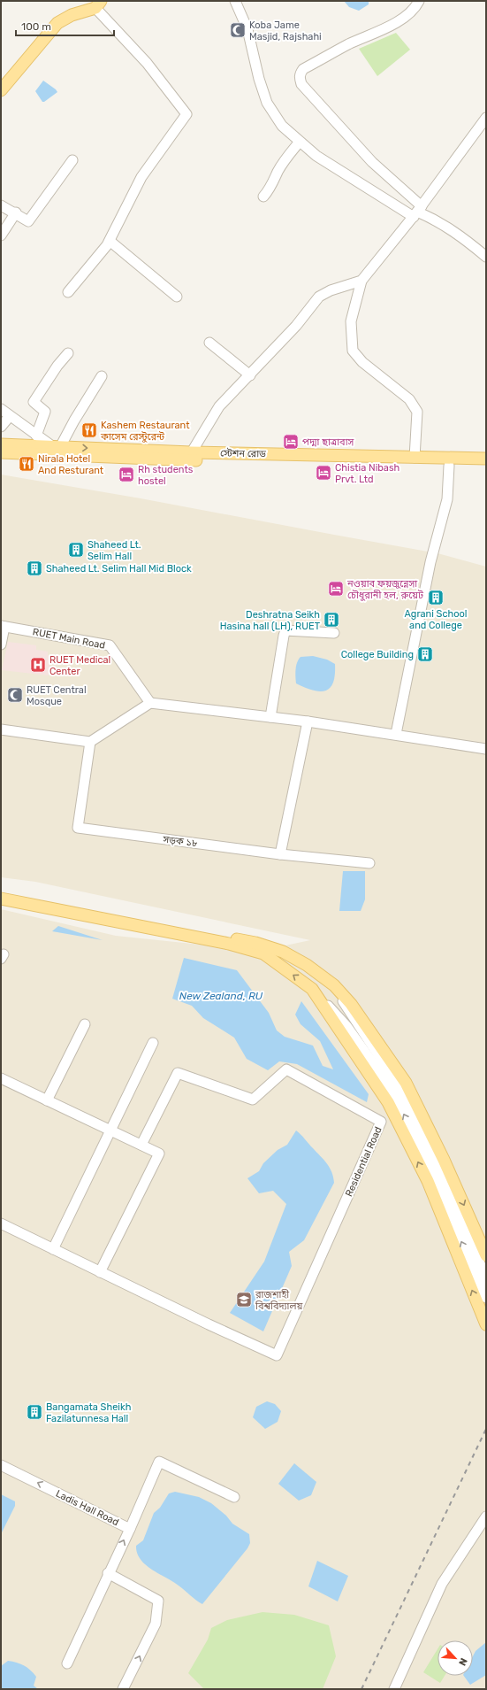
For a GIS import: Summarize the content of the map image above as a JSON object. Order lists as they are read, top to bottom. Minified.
{"streets":{"main road":["স্টেশন রোড"],"street":["RUET Main Road","সড়ক ১৮","Residential Road","Ladis Hall Road"]},"water":["New Zealand, RU"],"places":{"mosque":["Koba Jame Masjid, Rajshahi","RUET Central Mosque"],"restaurant":["Kashem Restaurant কাসেম রেস্টুরেন্ট","Nirala Hotel And Resturant"],"hotel":["পদ্মা ছাত্রাবাস","Chistia Nibash Prvt. Ltd","Rh students hostel","নওয়াব ফয়জুন্নেসা চৌধুরানী হল, রুয়েট"],"building":["Shaheed Lt. Selim Hall","Shaheed Lt. Selim Hall Mid Block","Agrani School and College","Deshratna Seikh Hasina hall (LH), RUET","College Building","Bangamata Sheikh Fazilatunnesa Hall"],"hospital":["RUET Medical Center"],"school or university":["রাজশাহী বিশ্ববিদ্যালয়"]},"scale_bar":"100 m","north":"bottom right"}
